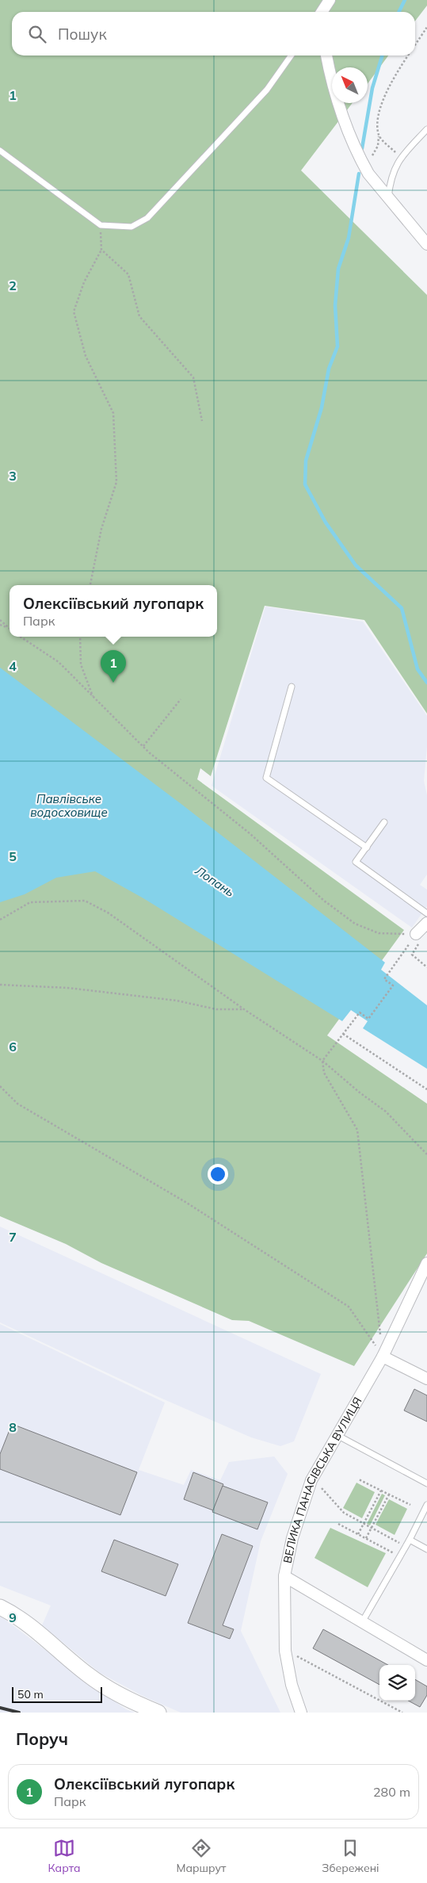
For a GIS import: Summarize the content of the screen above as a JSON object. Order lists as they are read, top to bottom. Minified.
{"streets":{"street":["ВЕЛИКА ПАНАСІВСЬКА ВУЛИЦЯ"]},"water":["Павлівське водосховище","Лопань"],"scale_bar":"50 m","north":"top left","page":{"search":"Пошук","popup":["Олексіївський лугопарк","Парк"],"pins":"1","scale":"50 m","heading":"Поруч","list":[{"mark":"1","name":"Олексіївський лугопарк","note":"Парк","value":"280 m"}],"nav":["Карта","Маршрут","Збережені"]},"grid":{"rows":["1","2","3","4","5","6","7","8","9"]}}
